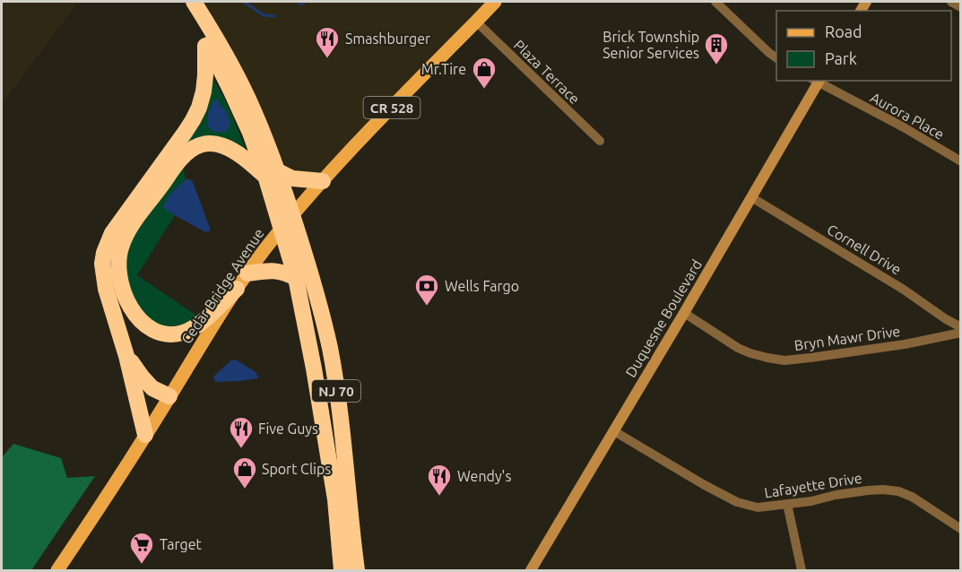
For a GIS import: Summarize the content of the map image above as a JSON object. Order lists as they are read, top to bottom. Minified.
{"streets":{"highway":["NJ 70"],"main road":["CR 528","Cedar Bridge Avenue"],"street":["Plaza Terrace","Aurora Place","Cornell Drive","Duquesne Boulevard","Bryn Mawr Drive","Lafayette Drive"]},"crossings":[["Plaza Terrace","Cedar Bridge Avenue"],["Aurora Place","Duquesne Boulevard"],["Cornell Drive","Duquesne Boulevard"],["Cedar Bridge Avenue","NJ 70"],["Duquesne Boulevard","Bryn Mawr Drive"],["Duquesne Boulevard","Lafayette Drive"]],"places":{"restaurant":["Smashburger","Five Guys","Wendy's"],"building":["Brick Township Senior Services"],"shop":["Mr.Tire","Sport Clips"],"bank":["Wells Fargo"],"supermarket":["Target"]},"legend":["Road","Park"]}
